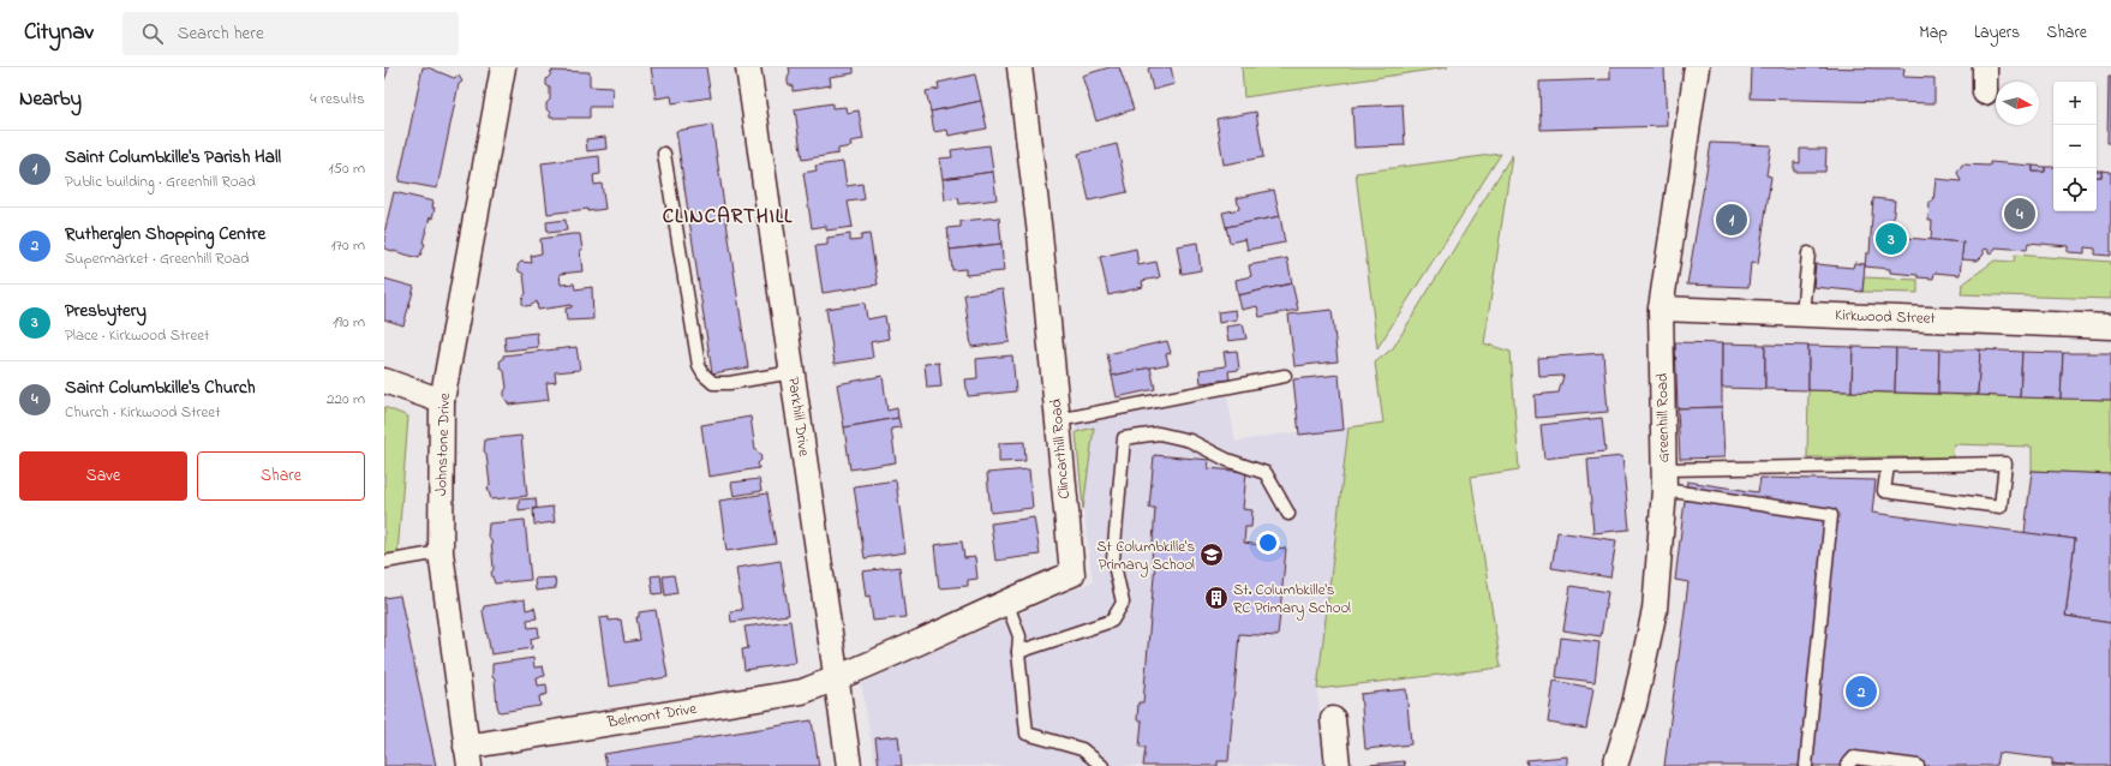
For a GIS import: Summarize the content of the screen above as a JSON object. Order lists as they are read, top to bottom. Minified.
{"streets":{"street":["Kirkwood Street","Parkhill Drive","Greenhill Road","Johnstone Drive","Clincarthill Road","Belmont Drive"]},"crossings":[["Kirkwood Street","Greenhill Road"],["Parkhill Drive","Clincarthill Road"],["Parkhill Drive","Belmont Drive"],["Johnstone Drive","Belmont Drive"],["Clincarthill Road","Belmont Drive"]],"districts":["CLINCARTHILL"],"places":{"school or university":["St Columbkille's Primary School"],"building":["St. Columbkille's RC Primary School"]},"north":"right","page":{"header":"Citynav","search":"Search here","nav":["Map","Layers","Share"],"heading":["Nearby","4 results"],"map_buttons":["+","−"],"list":[{"mark":"1","name":"Saint Columbkille's Parish Hall","note":"Public building · Greenhill Road","value":"150 m"},{"mark":"2","name":"Rutherglen Shopping Centre","note":"Supermarket · Greenhill Road","value":"170 m"},{"mark":"3","name":"Presbytery","note":"Place · Kirkwood Street","value":"190 m"},{"mark":"4","name":"Saint Columbkille's Church","note":"Church · Kirkwood Street","value":"220 m"}],"pins":["4","1","3","2"],"buttons":["Save","Share"]}}
